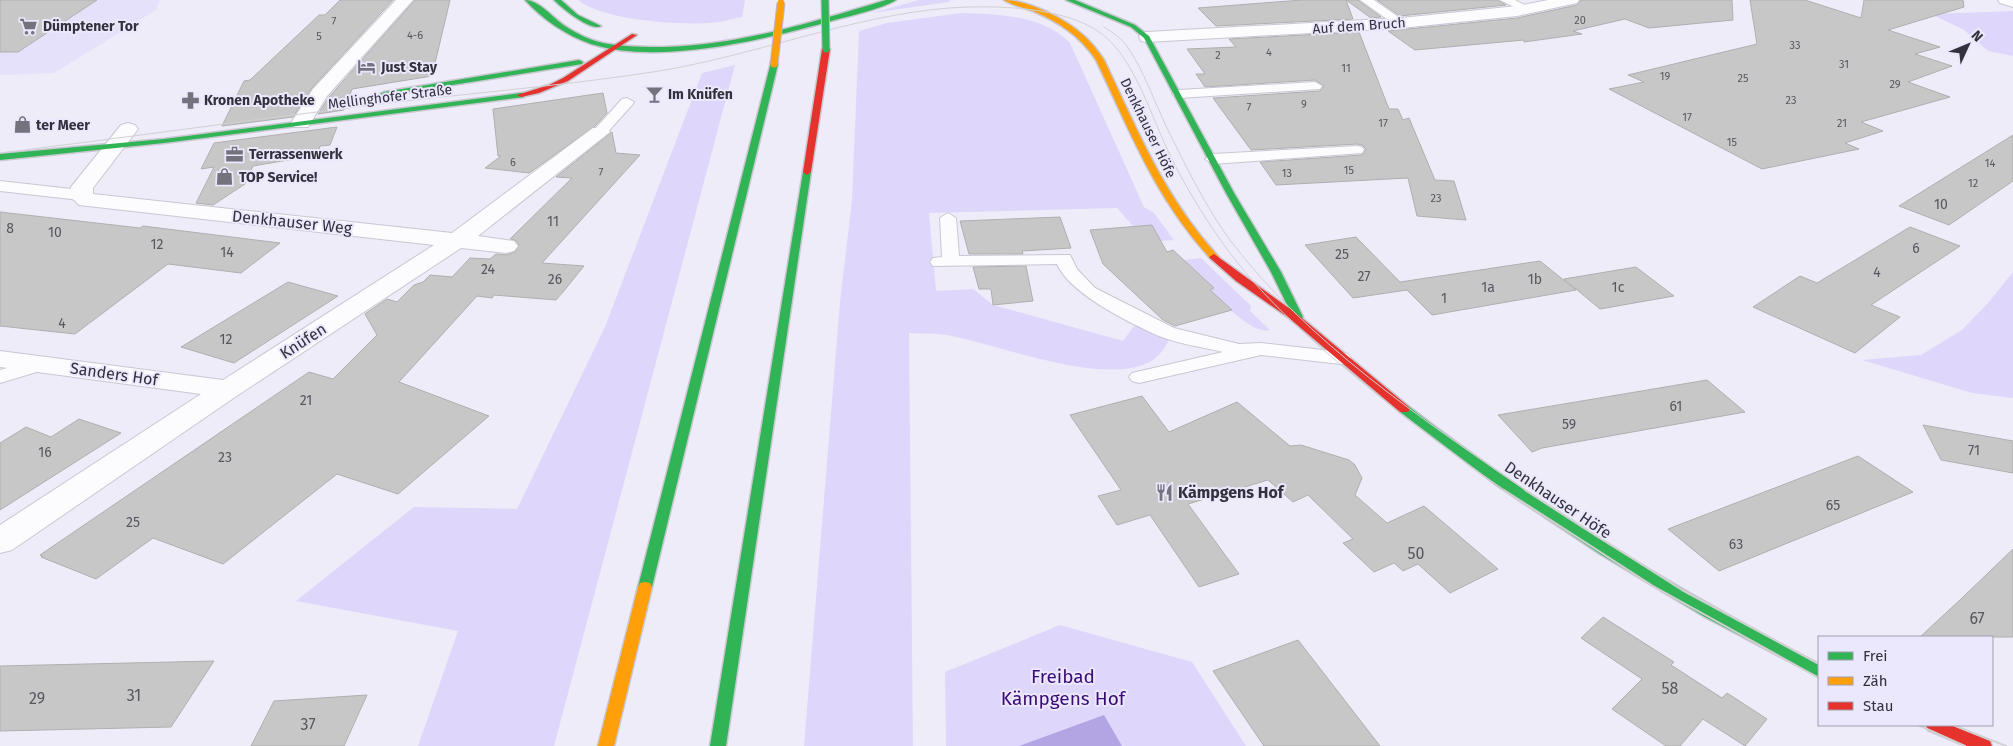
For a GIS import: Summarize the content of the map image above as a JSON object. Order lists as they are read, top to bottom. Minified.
{"streets":{"main road":["Mellinghofer Straße","Denkhauser Höfe"],"street":["Auf dem Bruch","Denkhauser Weg","Knüfen","Sanders Hof"]},"crossings":[["Auf dem Bruch","Denkhauser Höfe"],["Denkhauser Weg","Knüfen"],["Knüfen","Sanders Hof"]],"parks":["Freibad Kämpgens Hof"],"places":{"supermarket":["Dümptener Tor"],"hotel":["Just Stay"],"bar":["Im Knüfen"],"pharmacy":["Kronen Apotheke"],"shop":["ter Meer","TOP Service!"],"office":["Terrassenwerk"],"restaurant":["Kämpgens Hof"]},"house_numbers":["20","7","4-6","5","33","4","2","31","11","19","25","29","23","9","7","17","17","21","15","6","14","15","7","13","12","23","10","11","8","10","12","6","14","25","24","4","27","26","1b","1a","1c","1","4","12","21","61","59","71","16","23","65","25","63","50","67","58","31","29","37"],"legend":["Frei","Zäh","Stau"],"north":"top right"}
